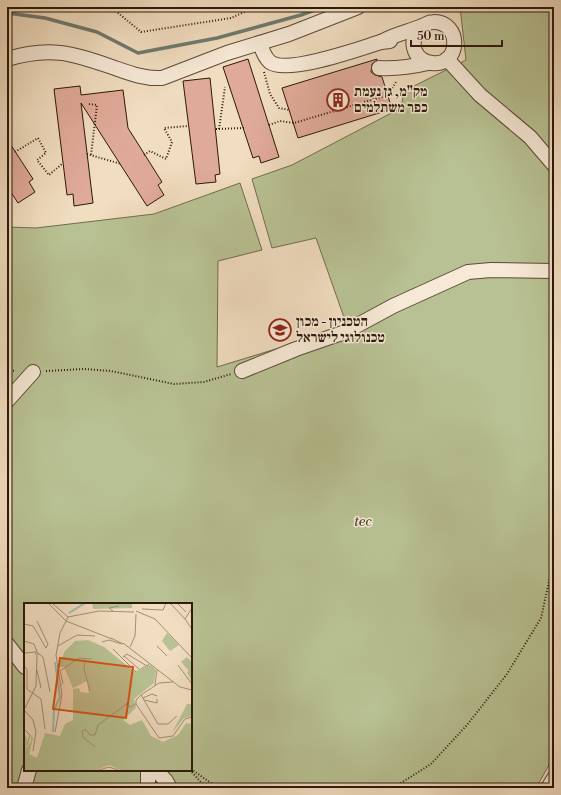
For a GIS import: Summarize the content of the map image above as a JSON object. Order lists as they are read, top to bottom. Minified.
{"parks":["tec"],"places":{"building":["מק\"מ, גן נעמת כפר משתלמים"],"school or university":["הטכניון - מכון טכנולוגי לישראל"]},"scale_bar":"50 m"}
